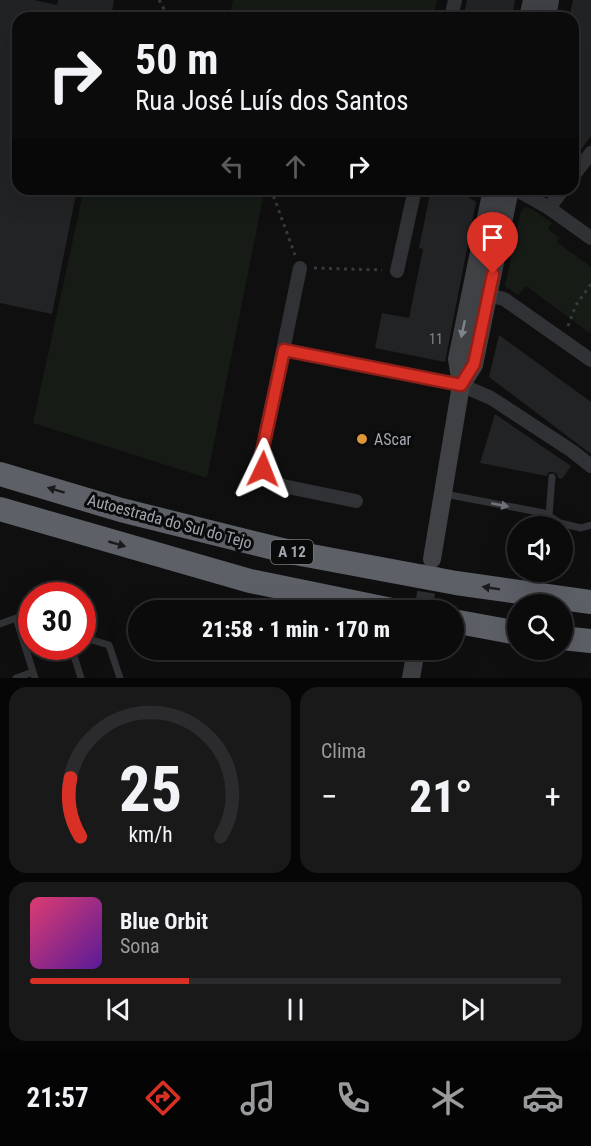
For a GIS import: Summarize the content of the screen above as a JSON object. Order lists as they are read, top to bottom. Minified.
{"streets":{"highway":["Autoestrada do Sul do Tejo","A 12"]},"places":["AScar"],"house_numbers":["11"],"page":{"turn":["50 m","Rua José Luís dos Santos"],"limit":"30","trip":"21:58 · 1 min · 170 m","tile":"Clima","heat":["−","21°","+"],"song":["Blue Orbit","Sona"],"tabs":"21:57","gauge":["25","km/h"]}}
